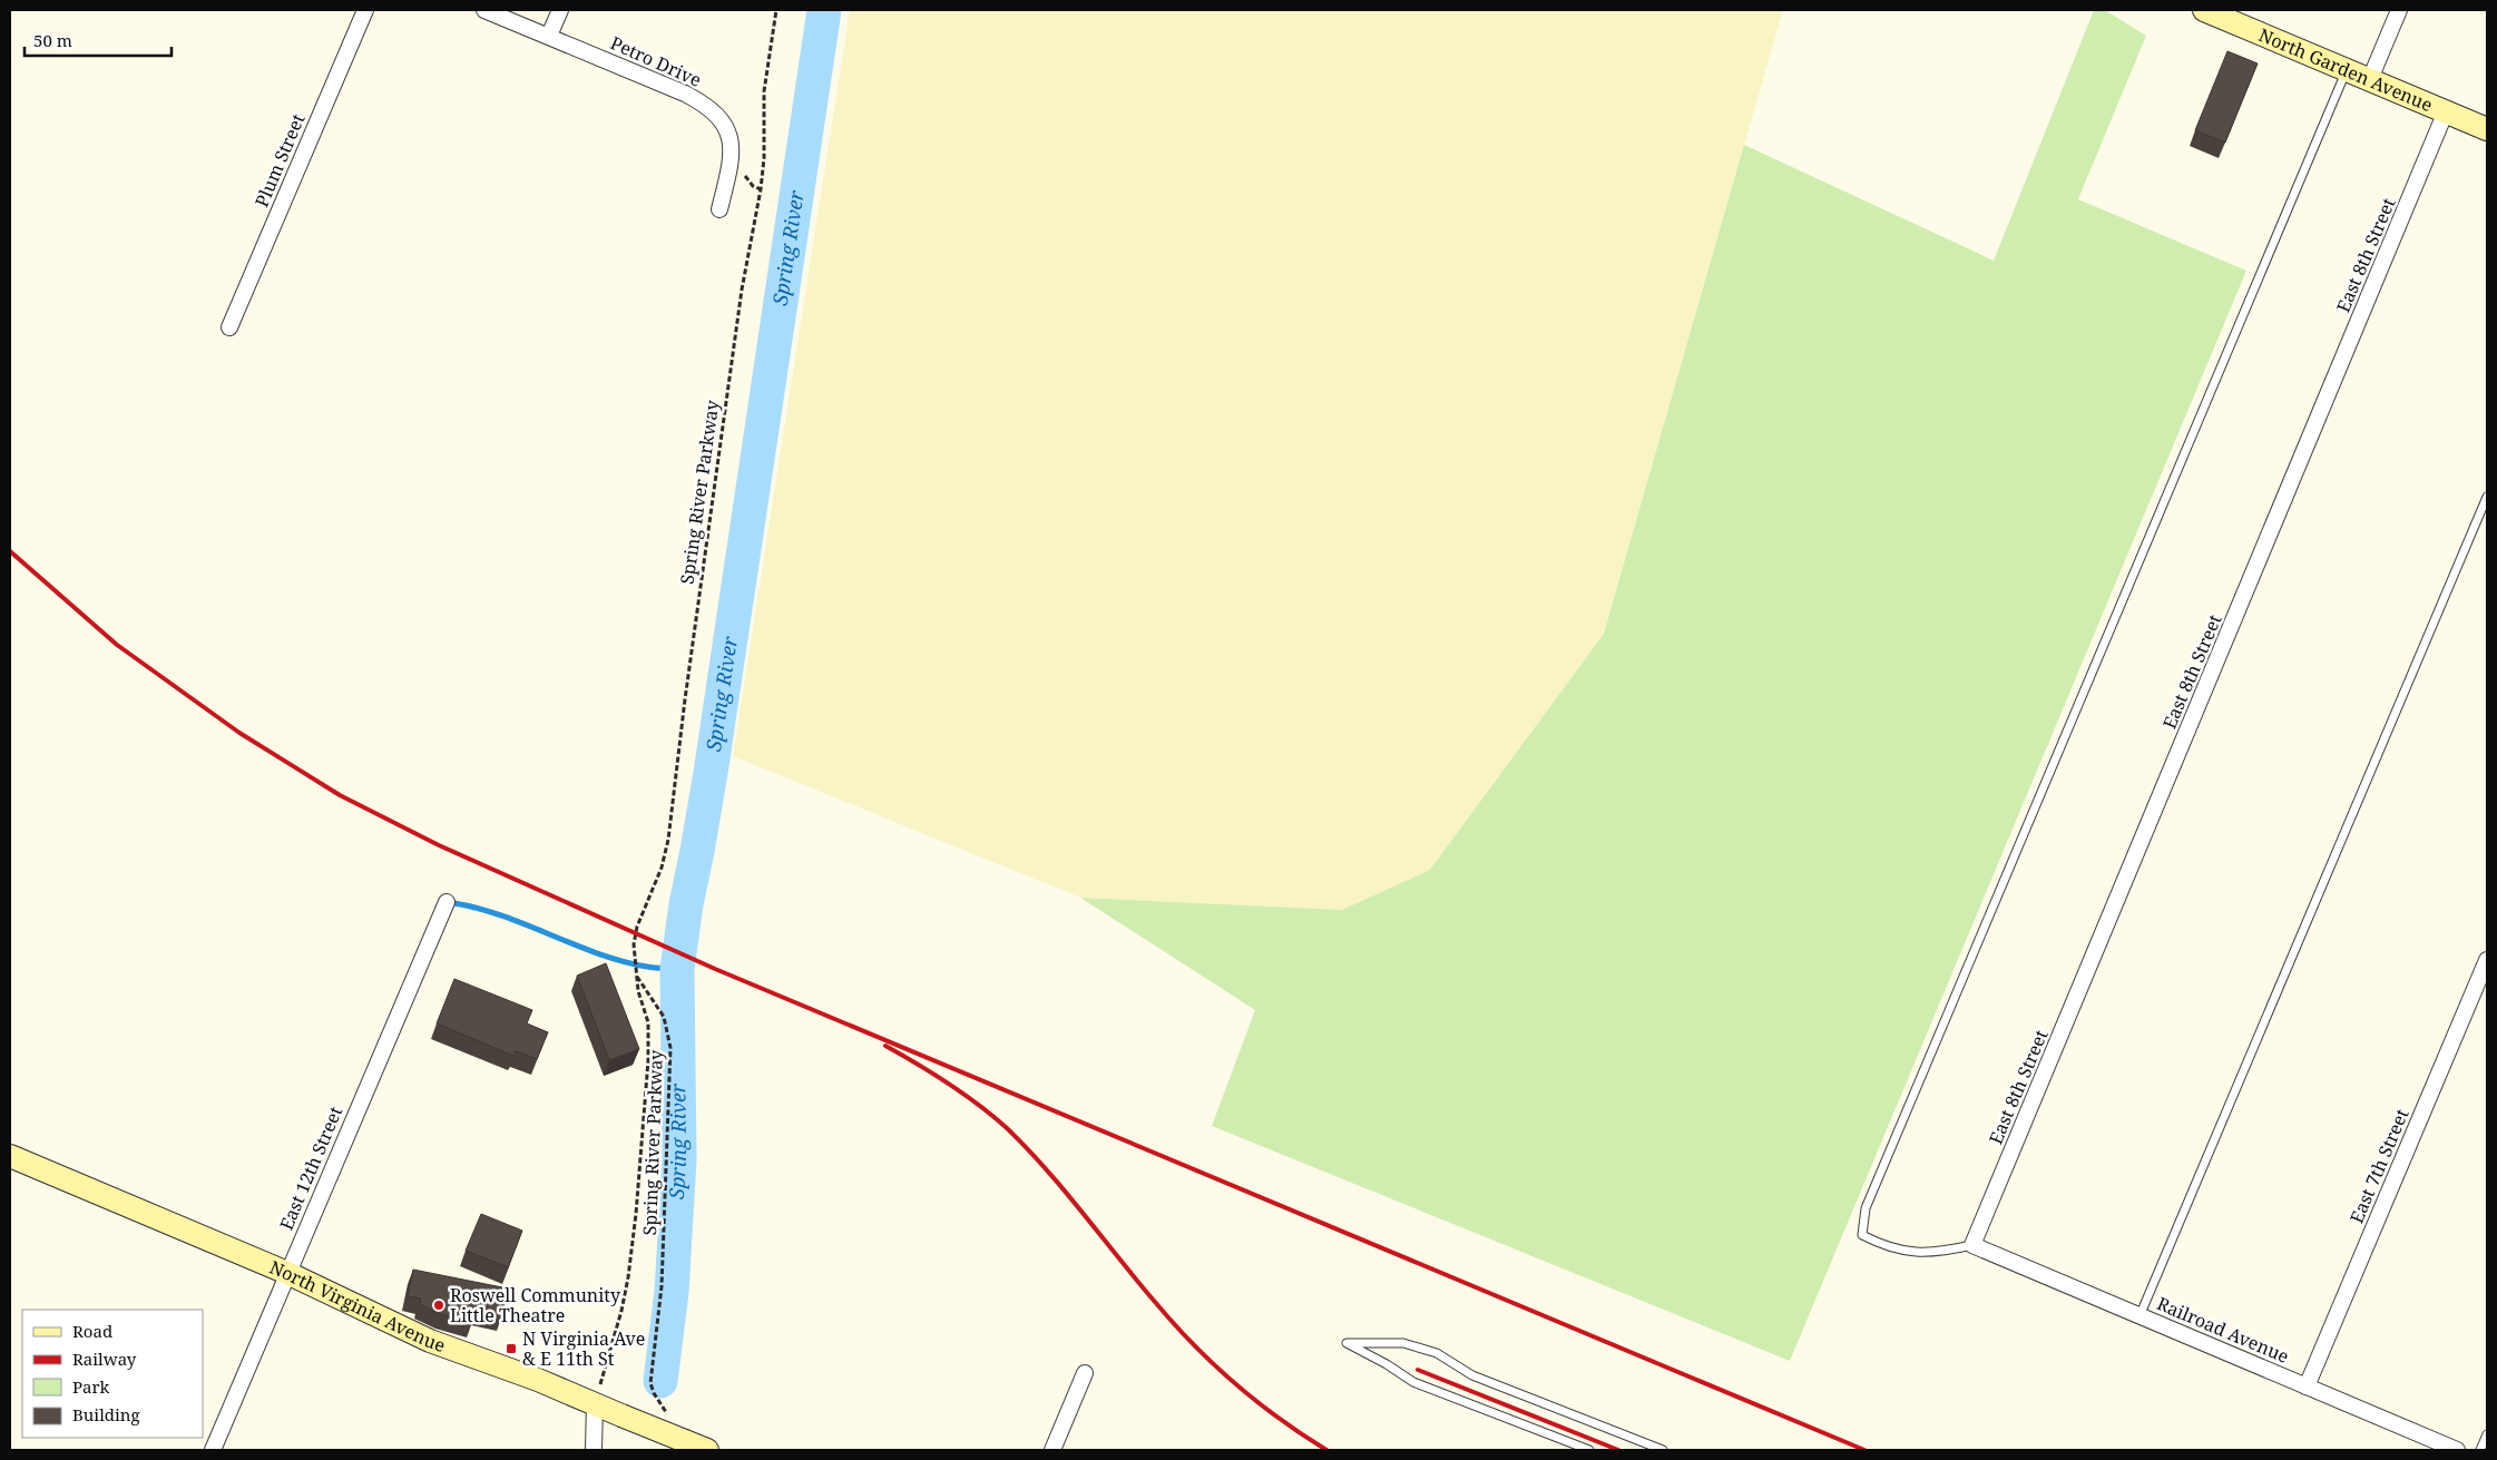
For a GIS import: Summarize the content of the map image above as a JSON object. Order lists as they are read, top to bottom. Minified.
{"streets":{"street":["Petro Drive","North Garden Avenue","Plum Street","East 8th Street","East 7th Street","East 12th Street","North Virginia Avenue","Railroad Avenue"],"path":["Spring River Parkway"]},"crossings":[["North Garden Avenue","East 8th Street"],["East 8th Street","Railroad Avenue"],["Spring River Parkway","North Virginia Avenue"],["East 7th Street","Railroad Avenue"],["East 12th Street","North Virginia Avenue"]],"water":["Spring River"],"places":{"other":["Roswell Community Little Theatre"],"transit":["N Virginia Ave & E 11th St"]},"legend":["Road","Railway","Park","Building"],"scale_bar":"50 m"}
